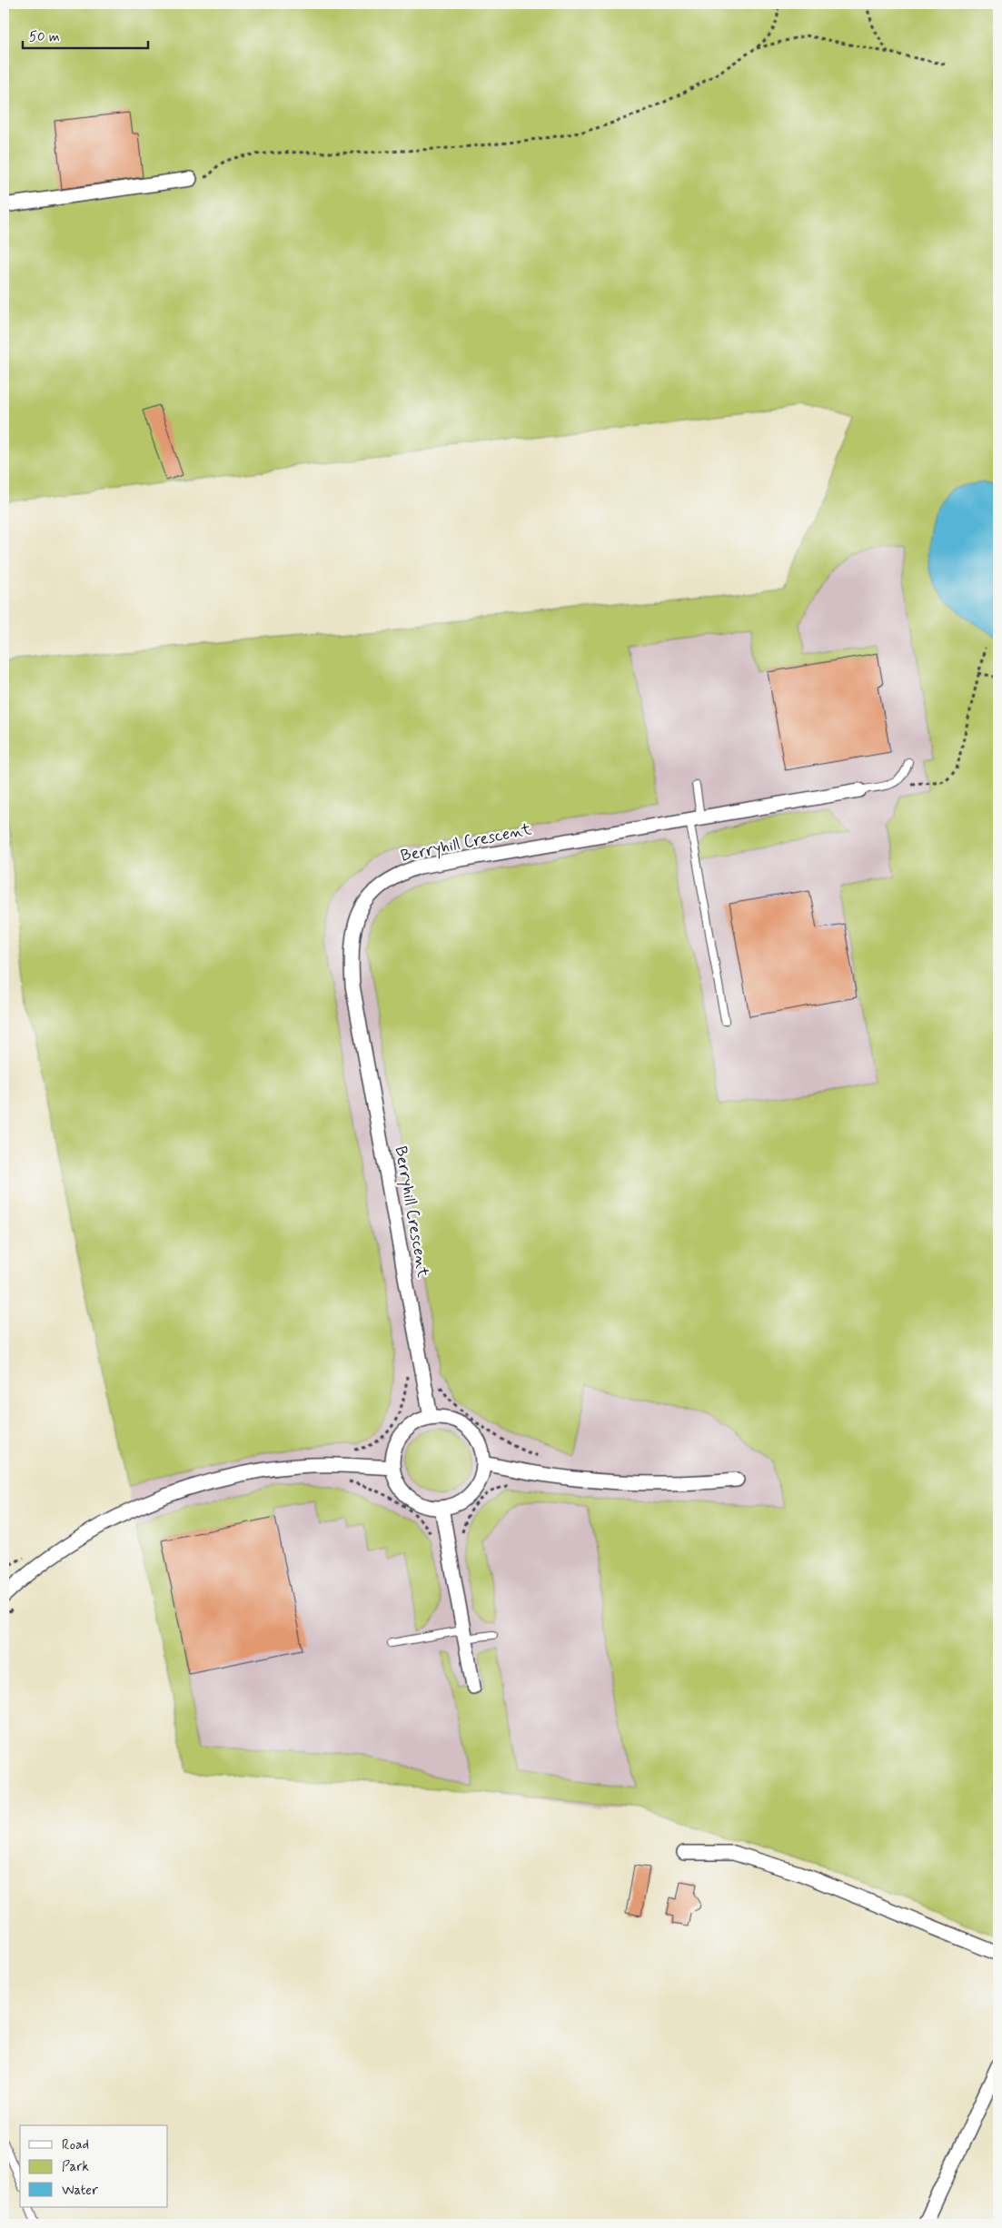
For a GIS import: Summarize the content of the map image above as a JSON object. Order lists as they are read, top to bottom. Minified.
{"streets":{"street":["Berryhill Crescent"]},"legend":["Road","Park","Water"],"scale_bar":"50 m"}
